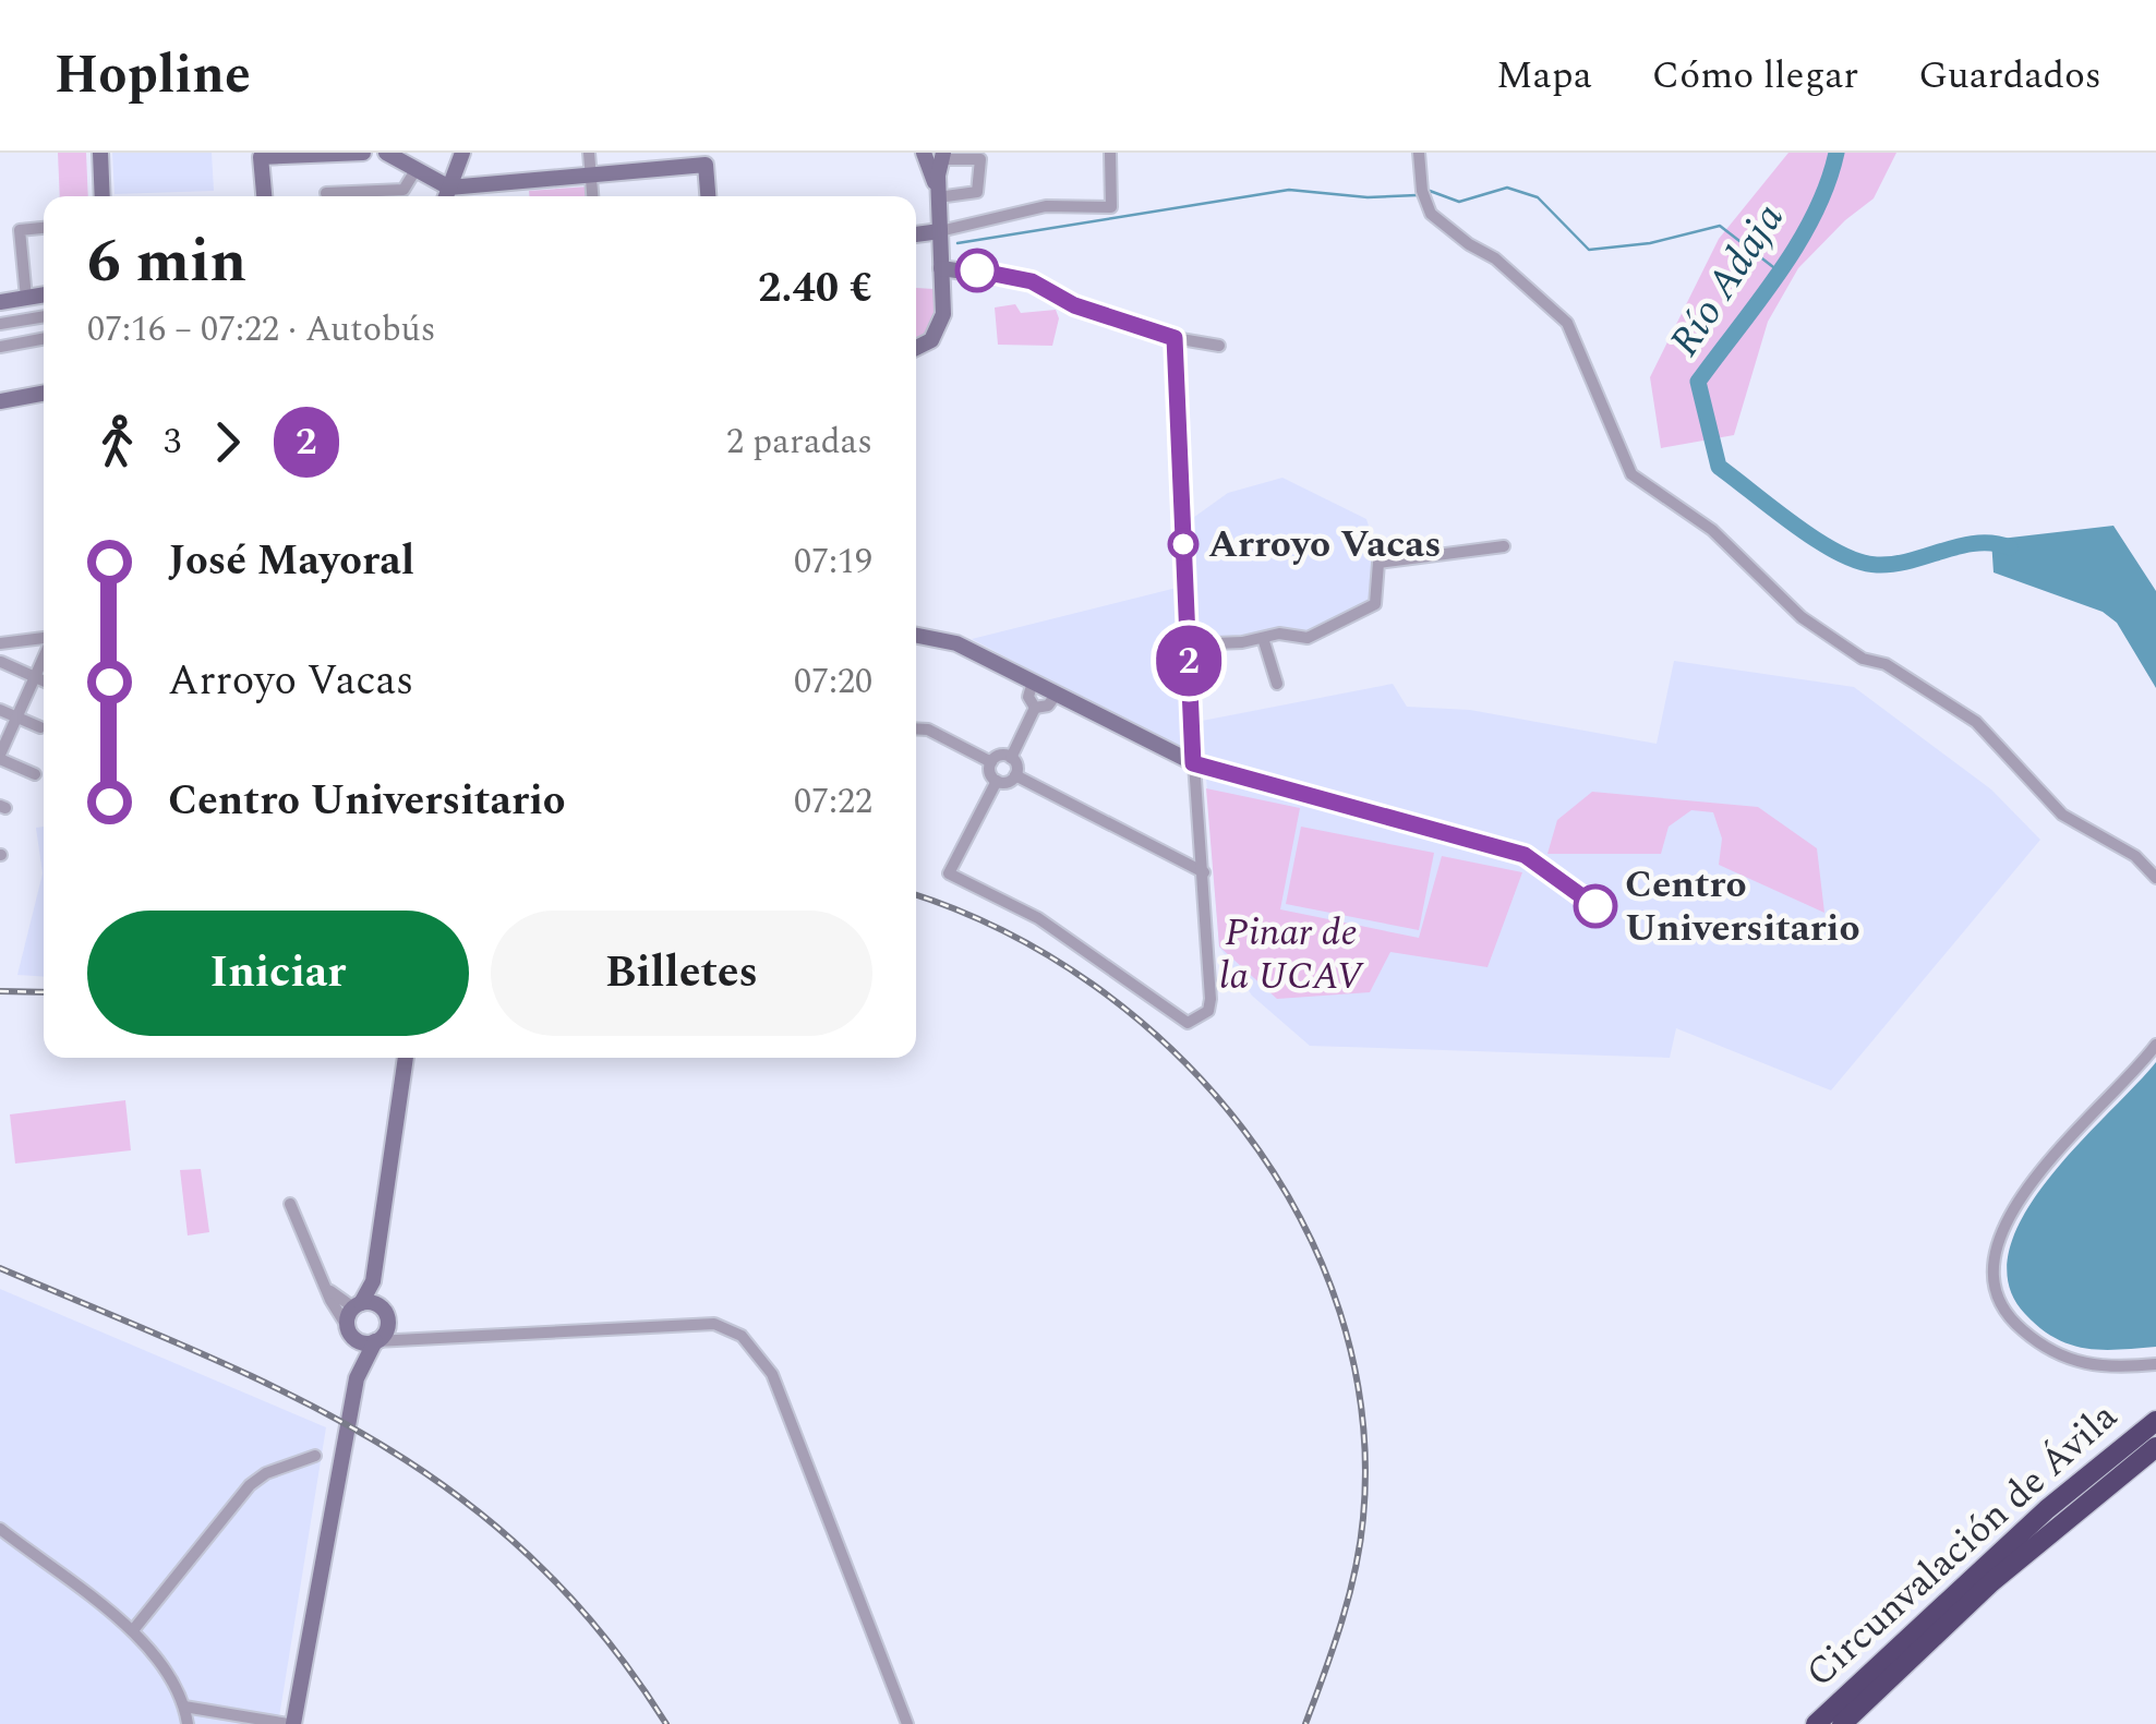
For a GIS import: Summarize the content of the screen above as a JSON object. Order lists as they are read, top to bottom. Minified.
{"streets":{"highway":["Circunvalación de Ávila"]},"water":["Río Adaja"],"parks":["Pinar de la UCAV"],"places":["Arroyo Vacas","Centro Universitario"],"lines":["bus line 2"],"page":{"header":"Hopline","nav":["Mapa","Cómo llegar","Guardados"],"on_map":"2","heading":["6 min","07:16 – 07:22 · Autobús","2.40 €"],"legs":["3","2","2 paradas"],"list":[{"name":"José Mayoral","value":"07:19"},{"name":"Arroyo Vacas","value":"07:20"},{"name":"Centro Universitario","value":"07:22"}],"buttons":["Iniciar","Billetes"]}}
